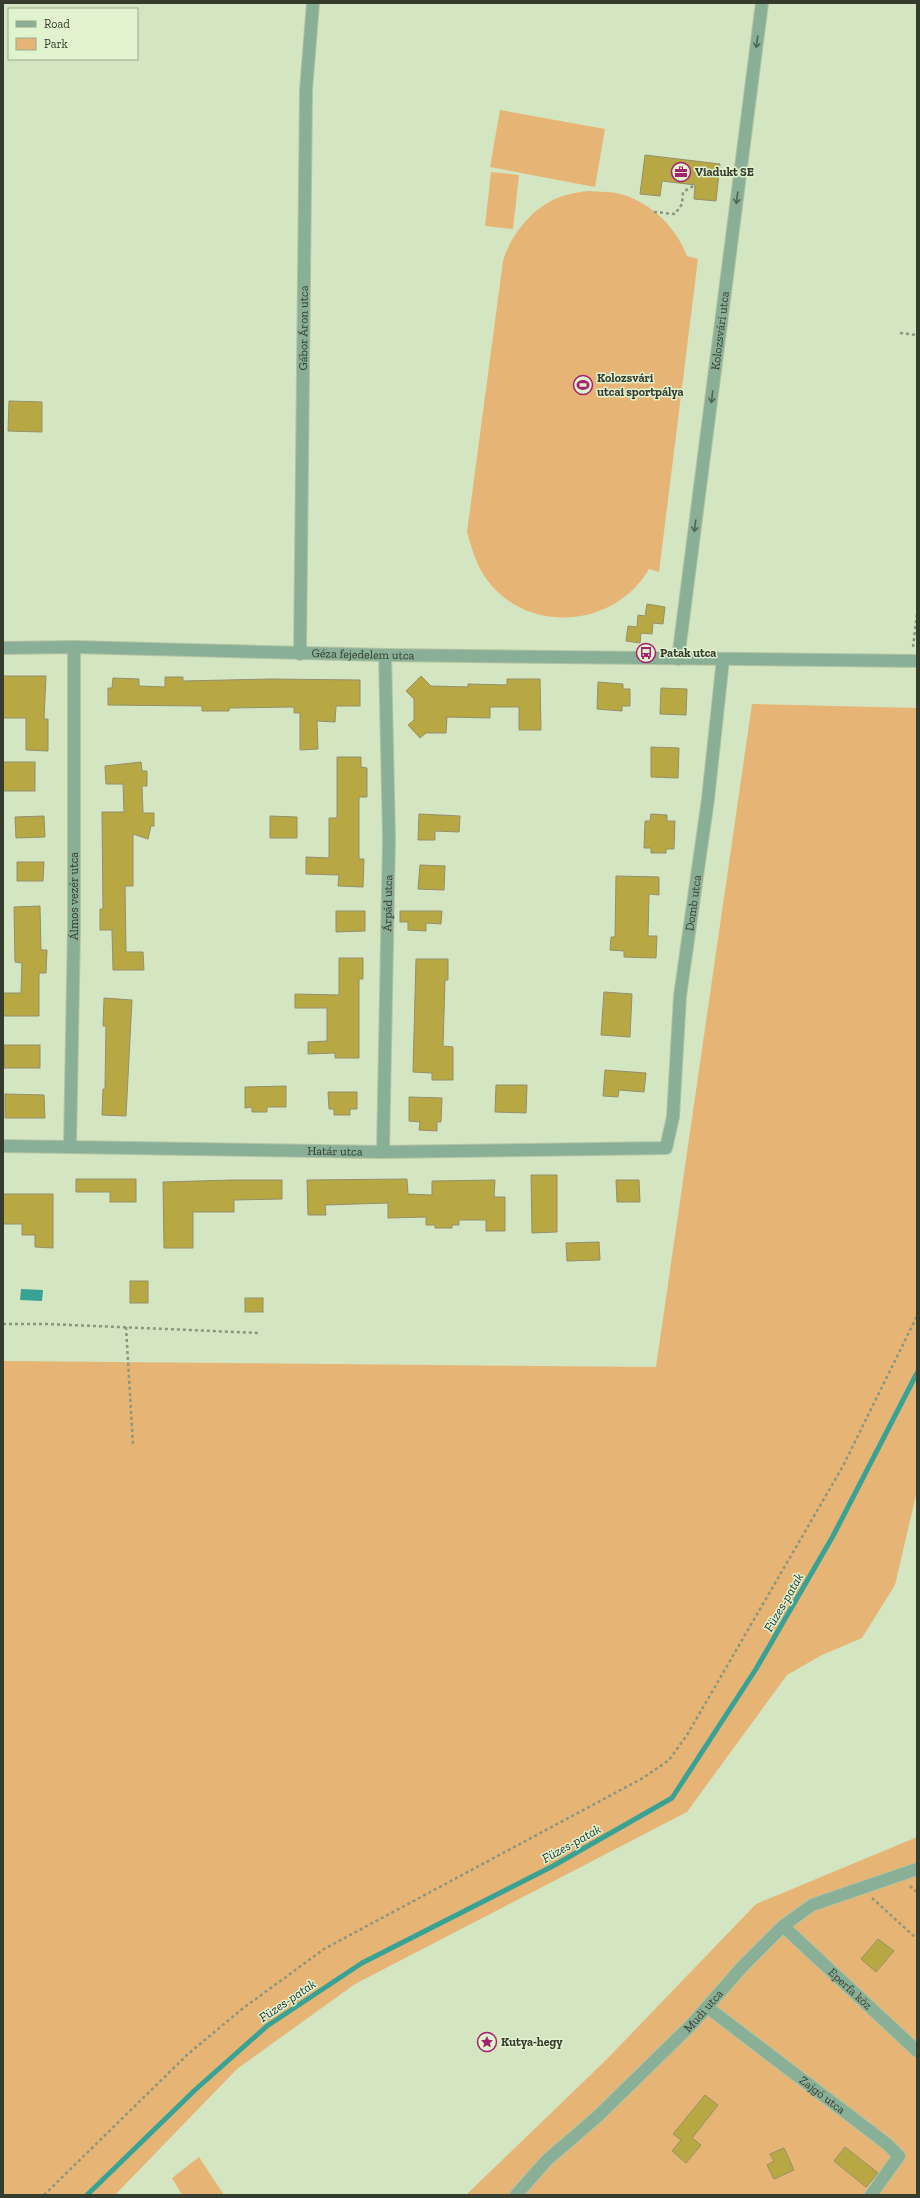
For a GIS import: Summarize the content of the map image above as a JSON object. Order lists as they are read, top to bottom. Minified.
{"streets":{"street":["Gábor Áron utca","Kolozsvári utca","Géza fejedelem utca","Álmos vezér utca","Árpád utca","Domb utca","Határ utca","Eperfa köz","Mudi utca","Zajgó utca"]},"crossings":[["Gábor Áron utca","Géza fejedelem utca"],["Kolozsvári utca","Géza fejedelem utca"],["Géza fejedelem utca","Álmos vezér utca"],["Géza fejedelem utca","Árpád utca"],["Géza fejedelem utca","Domb utca"],["Álmos vezér utca","Határ utca"],["Árpád utca","Határ utca"],["Domb utca","Határ utca"],["Eperfa köz","Mudi utca"],["Mudi utca","Zajgó utca"]],"one_way":["Kolozsvári utca"],"water":["Füzes-patak"],"places":{"office":["Viadukt SE"],"sports":["Kolozsvári utcai sportpálya"],"bus stop":["Patak utca"],"place":["Kutya-hegy"]},"legend":["Road","Park"]}
